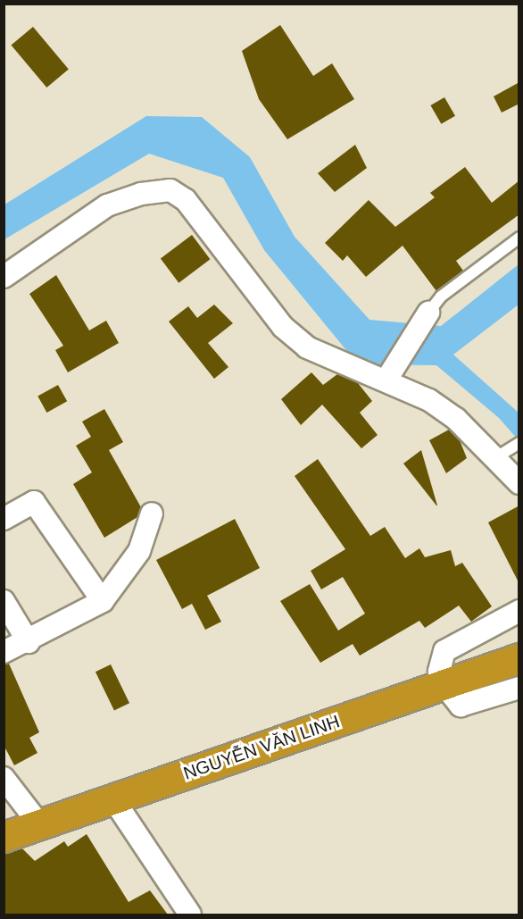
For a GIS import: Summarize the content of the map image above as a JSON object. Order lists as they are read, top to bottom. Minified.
{"streets":{"highway":["NGUYỄN VĂN LINH"]}}
